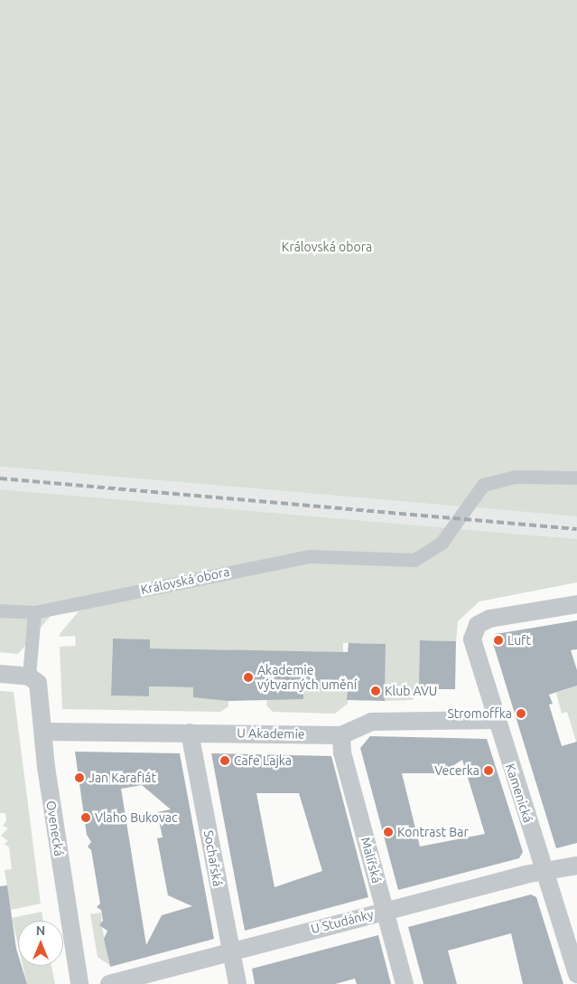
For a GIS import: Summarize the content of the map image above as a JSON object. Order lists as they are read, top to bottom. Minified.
{"streets":{"street":["Královská obora","U Akademie","Kamenická","Ovenecká","Sochařská","Malířská","U Studánky"]},"crossings":[["U Akademie","Kamenická"],["U Akademie","Ovenecká"],["U Akademie","Sochařská"],["U Akademie","Malířská"],["Kamenická","U Studánky"],["Sochařská","U Studánky"],["Malířská","U Studánky"]],"parks":["Královská obora"],"places":["Luft","Akademie výtvarných umění","Klub AVU","Stromoffka","Cafe Lajka","Vecerka","Jan Karafiát","Vlaho Bukovac","Kontrast Bar"],"north":"top"}
